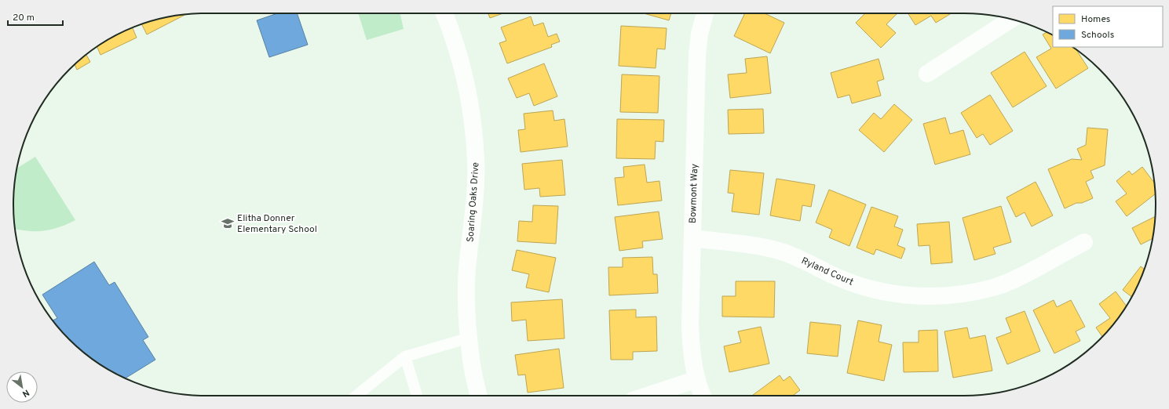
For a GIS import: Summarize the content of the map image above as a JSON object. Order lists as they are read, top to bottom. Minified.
{"streets":{"street":["Bowmont Way","Soaring Oaks Drive","Ryland Court"]},"crossings":[["Bowmont Way","Ryland Court"]],"places":{"school or university":["Elitha Donner Elementary School"]},"legend":["Homes","Schools"],"scale_bar":"20 m","north":"bottom right"}
